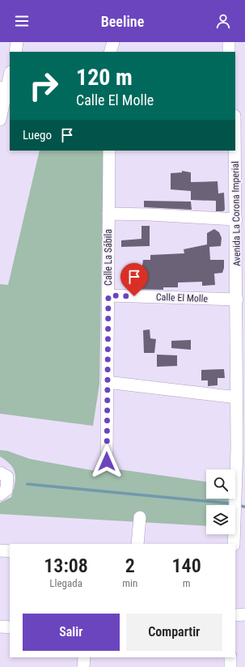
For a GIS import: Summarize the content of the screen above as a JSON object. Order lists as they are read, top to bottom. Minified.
{"streets":{"street":["Avenida La Corona Imperial","Calle La Sábila","Calle El Molle"]},"crossings":[["Avenida La Corona Imperial","Calle El Molle"],["Calle La Sábila","Calle El Molle"]],"page":{"header":"Beeline","turn":["120 m","Calle El Molle"],"then":"Luego","eta":["13:08","Llegada","2","min","140","m"],"buttons":["Salir","Compartir"]}}
